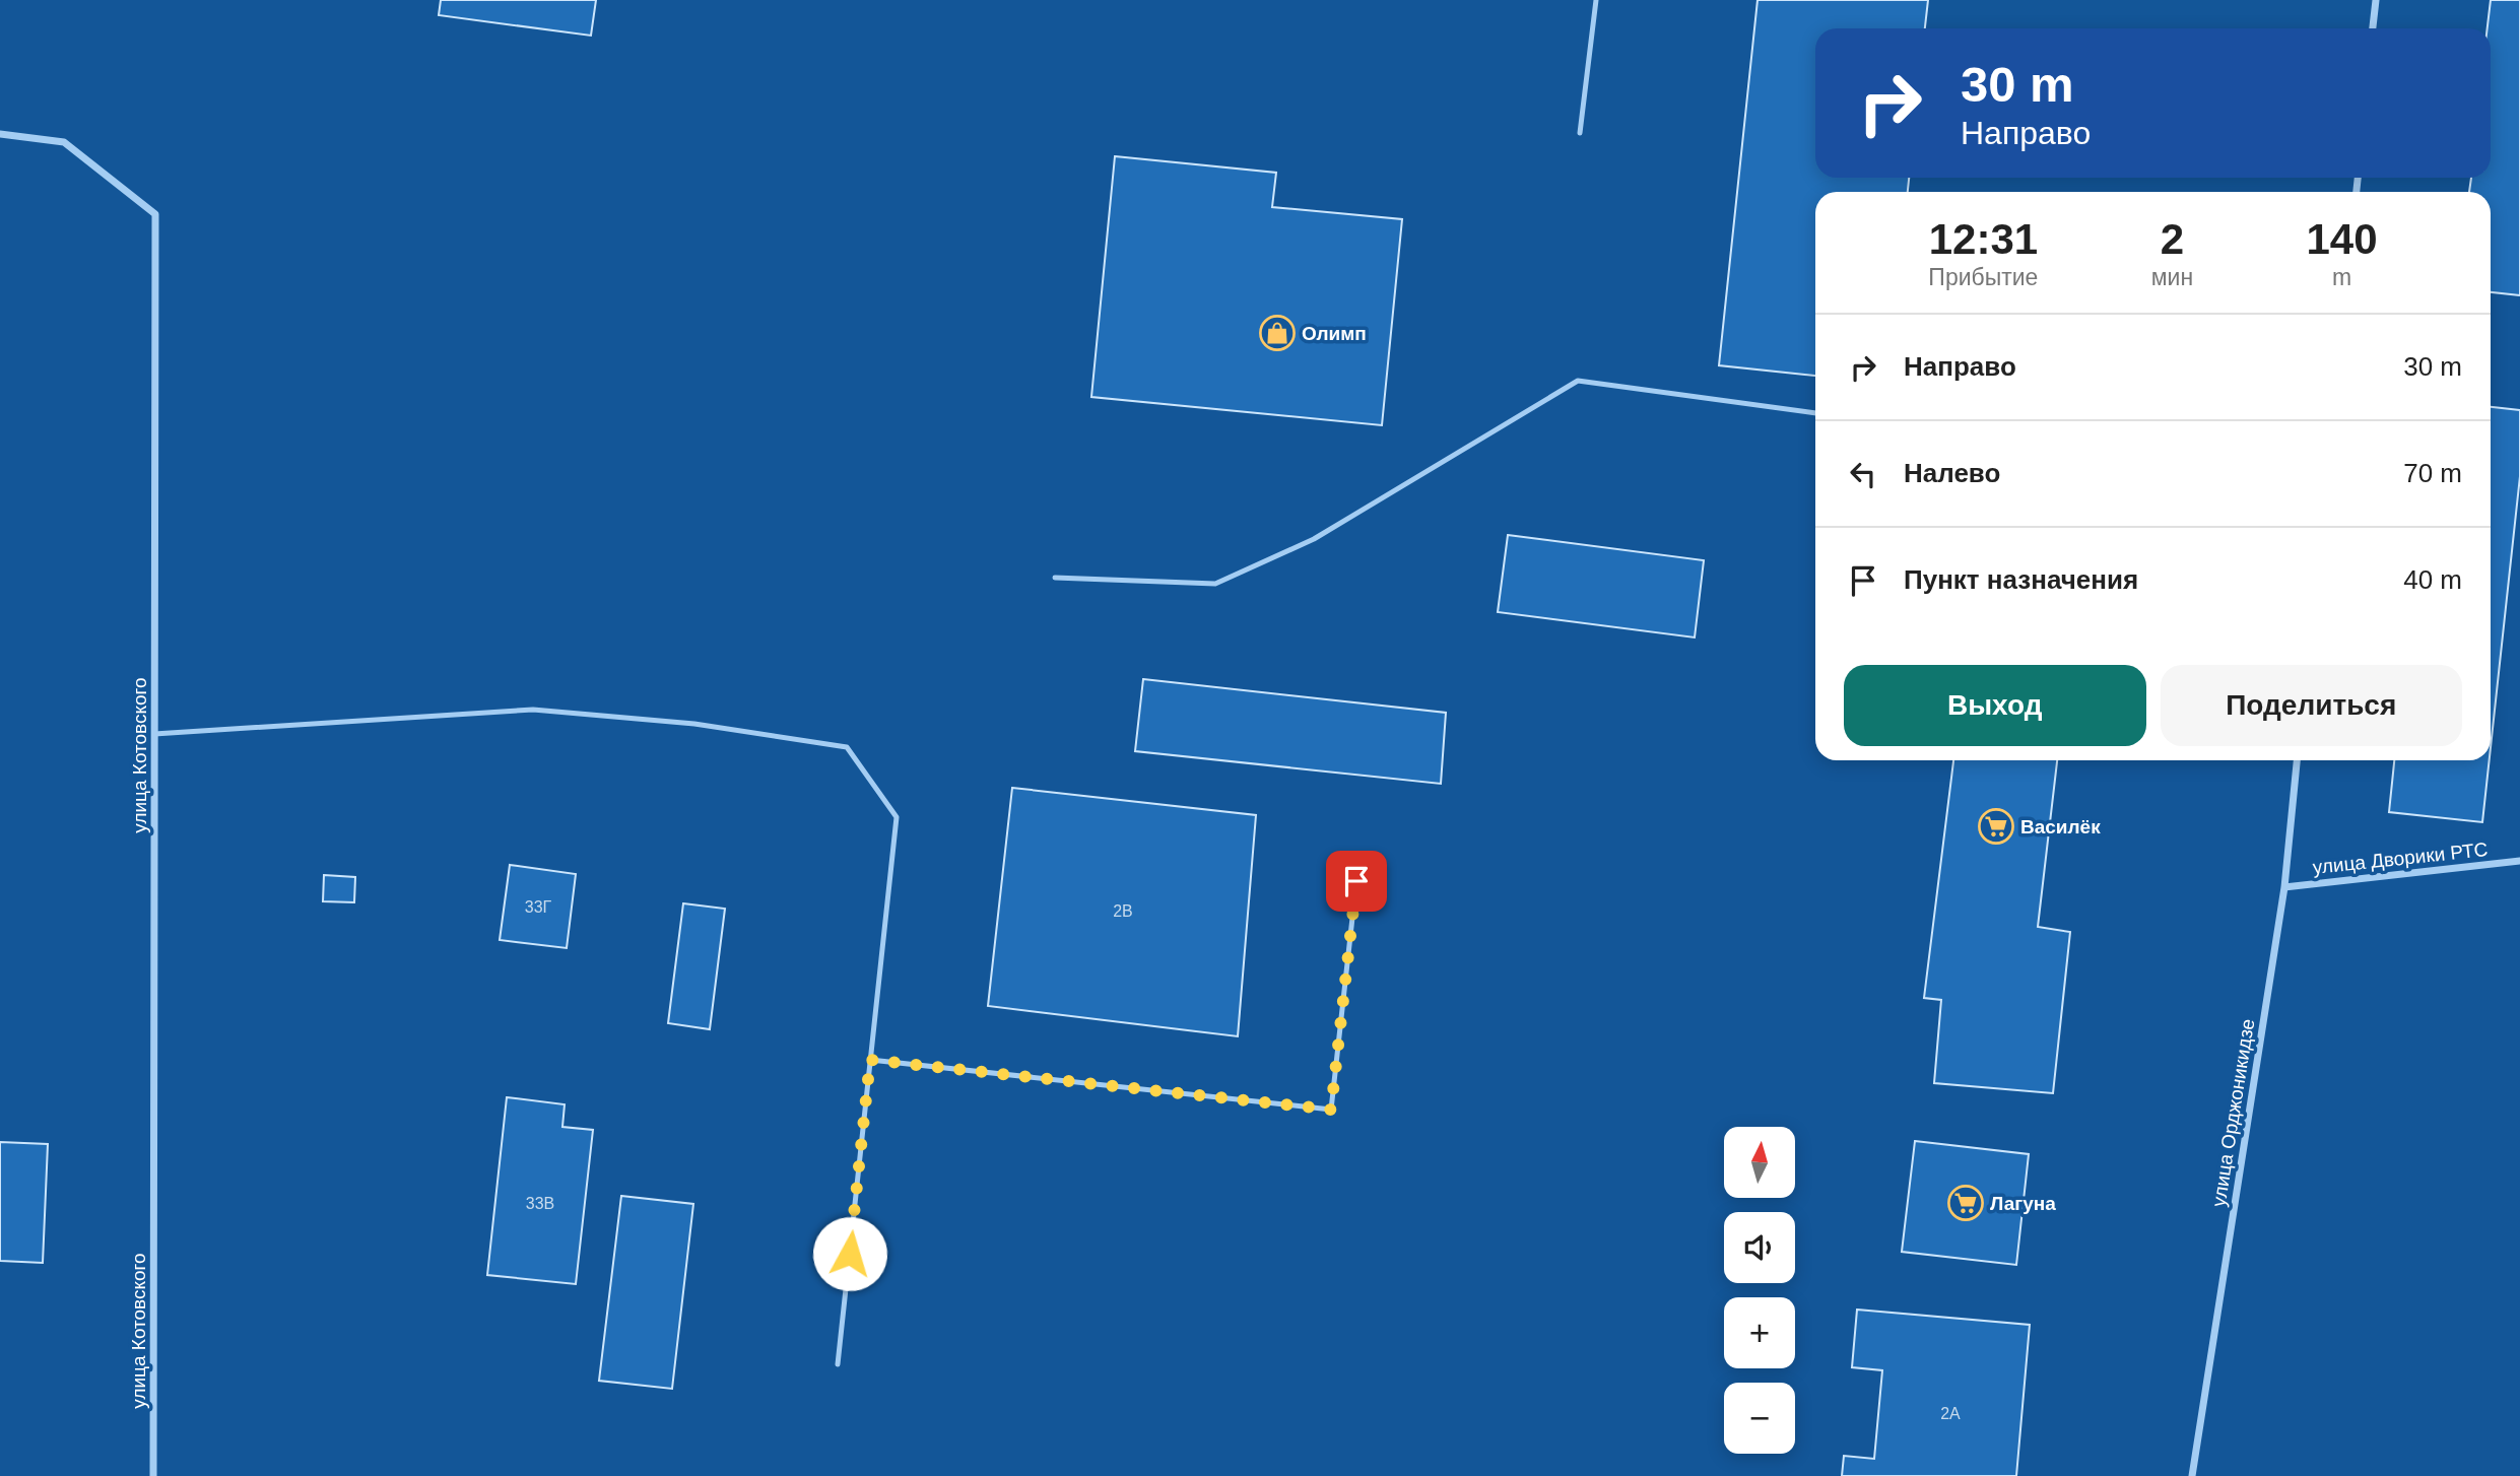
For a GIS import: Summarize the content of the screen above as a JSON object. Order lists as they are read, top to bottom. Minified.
{"streets":{"street":["улица Котовского","улица Дворики РТС","улица Орджоникидзе"]},"crossings":[["улица Дворики РТС","улица Орджоникидзе"]],"places":{"shop":["Олимп"],"supermarket":["Василёк","Лагуна"]},"house_numbers":["33Г","2В","33В","2А"],"north":"top","page":{"turn":["30 m","Направо"],"eta":["12:31","Прибытие","2","мин","140","m"],"list":[{"name":"Направо","value":"30 m"},{"name":"Налево","value":"70 m"},{"name":"Пункт назначения","value":"40 m"}],"buttons":["Выход","Поделиться"],"map_buttons":["+","−"]}}
